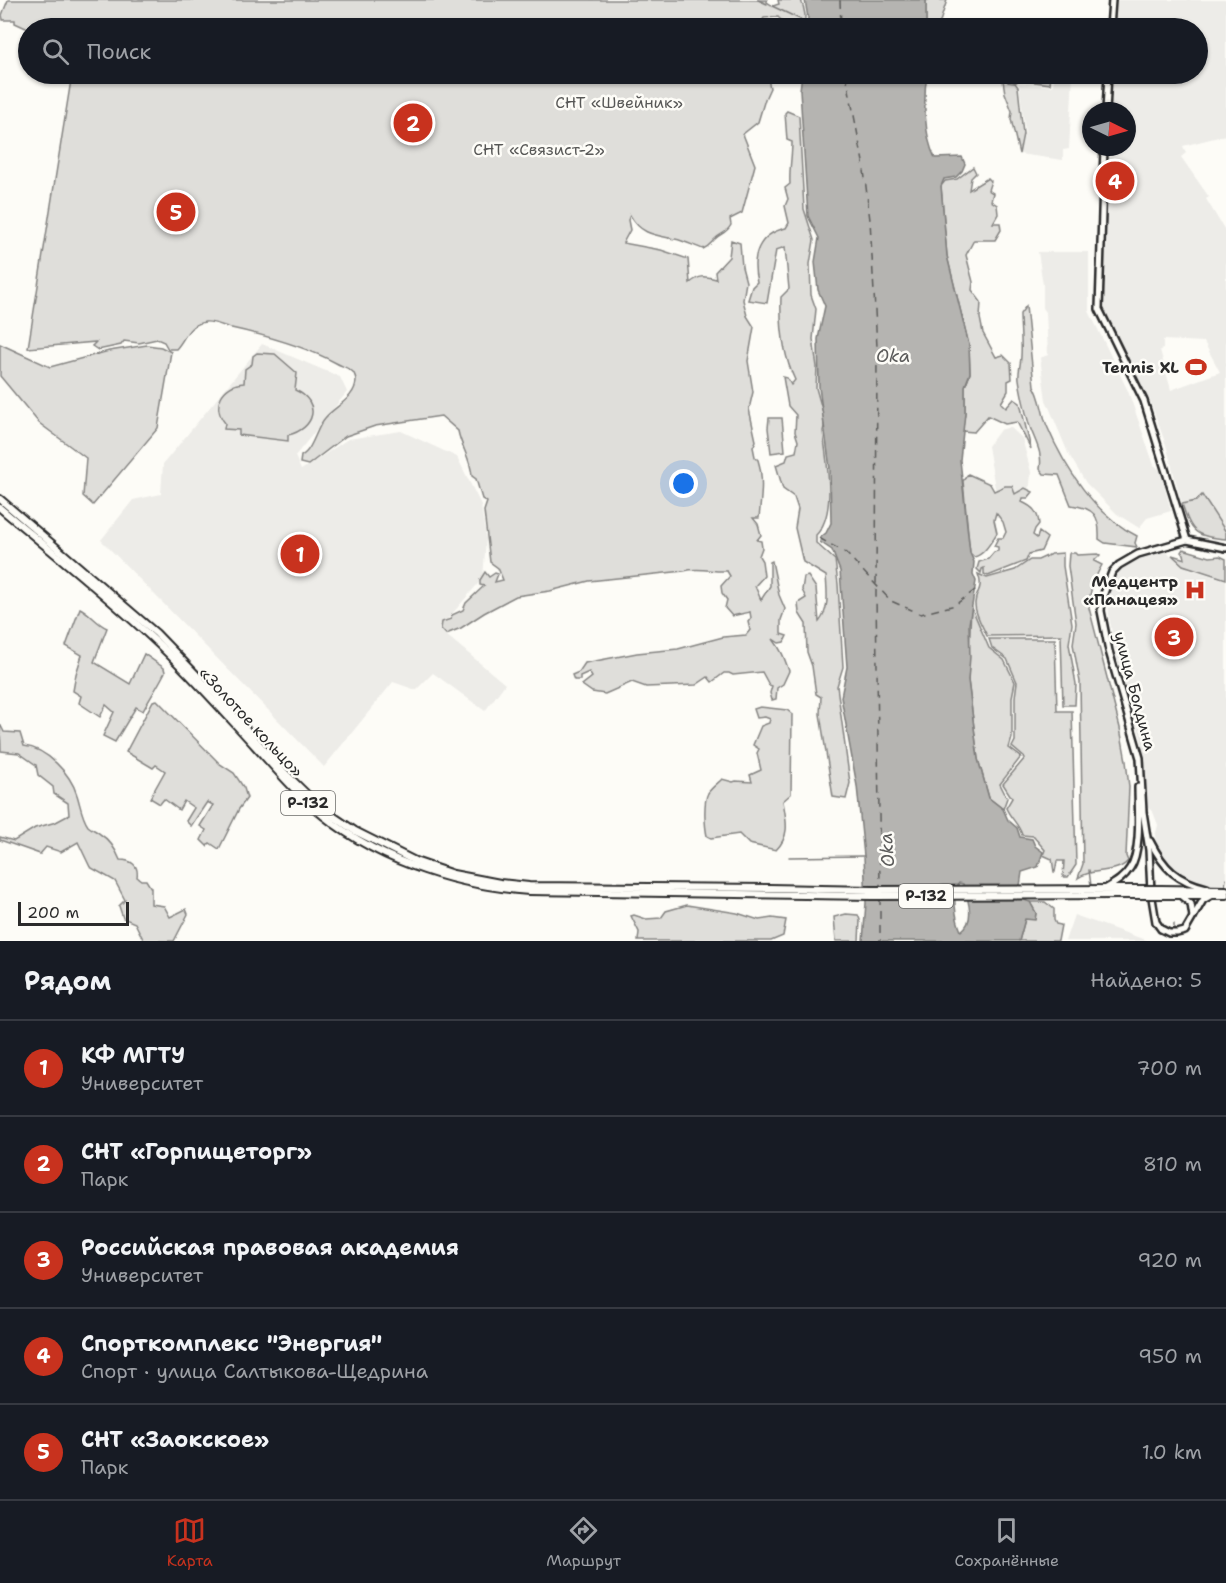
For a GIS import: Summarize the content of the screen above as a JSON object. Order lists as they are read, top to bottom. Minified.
{"streets":{"highway":["«Золотое кольцо»","Р-132"],"main road":["улица Болдина"]},"crossings":[["«Золотое кольцо»","Р-132"]],"water":["Oka"],"parks":["СНТ «Швейник»","СНТ «Связист-2»"],"places":{"sports":["Tennis XL"],"hospital":["Медцентр «Панацея»"]},"scale_bar":"200 m","north":"right","page":{"search":"Поиск","pins":["2","4","5","1","3"],"scale":"200 m","heading":["Рядом","Найдено: 5"],"list":[{"mark":"1","name":"КФ МГТУ","note":"Университет","value":"700 m"},{"mark":"2","name":"СНТ «Горпищеторг»","note":"Парк","value":"810 m"},{"mark":"3","name":"Российская правовая академия","note":"Университет","value":"920 m"},{"mark":"4","name":"Спорткомплекс \"Энергия\"","note":"Спорт · улица Салтыкова-Щедрина","value":"950 m"},{"mark":"5","name":"СНТ «Заокское»","note":"Парк","value":"1.0 km"}],"nav":["Карта","Маршрут","Сохранённые"]}}
